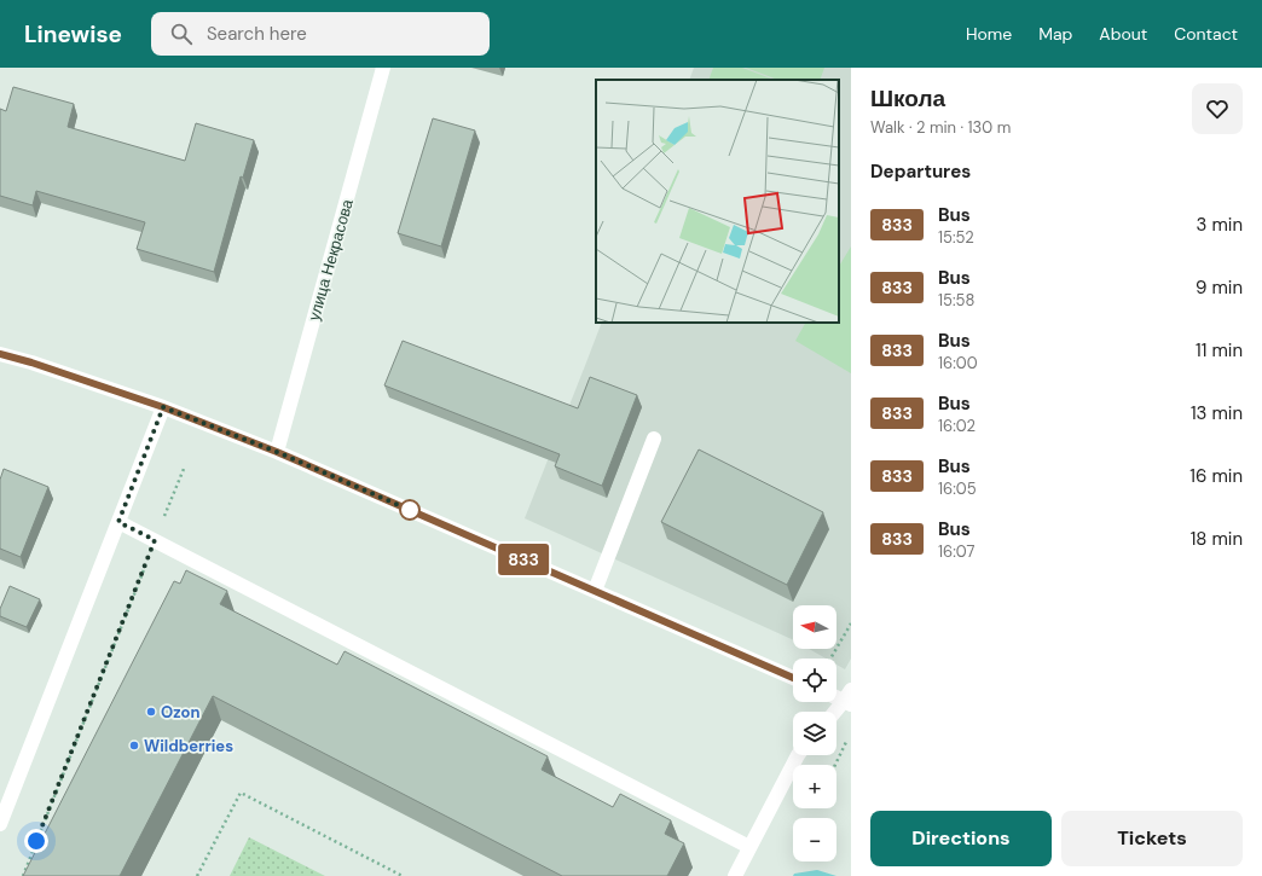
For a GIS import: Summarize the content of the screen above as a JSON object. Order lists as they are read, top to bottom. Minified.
{"streets":{"street":["улица Некрасова"]},"places":["Ozon","Wildberries"],"lines":["bus line 833"],"north":"left","page":{"header":"Linewise","search":"Search here","nav":["Home","Map","About","Contact"],"on_map":"833","heading":[["Школа","Walk · 2 min · 130 m"],"Departures"],"list":[{"mark":"833","name":"Bus","note":"15:52","value":"3 min"},{"mark":"833","name":"Bus","note":"15:58","value":"9 min"},{"mark":"833","name":"Bus","note":"16:00","value":"11 min"},{"mark":"833","name":"Bus","note":"16:02","value":"13 min"},{"mark":"833","name":"Bus","note":"16:05","value":"16 min"},{"mark":"833","name":"Bus","note":"16:07","value":"18 min"}],"map_buttons":["+","−"],"buttons":["Directions","Tickets"]}}
